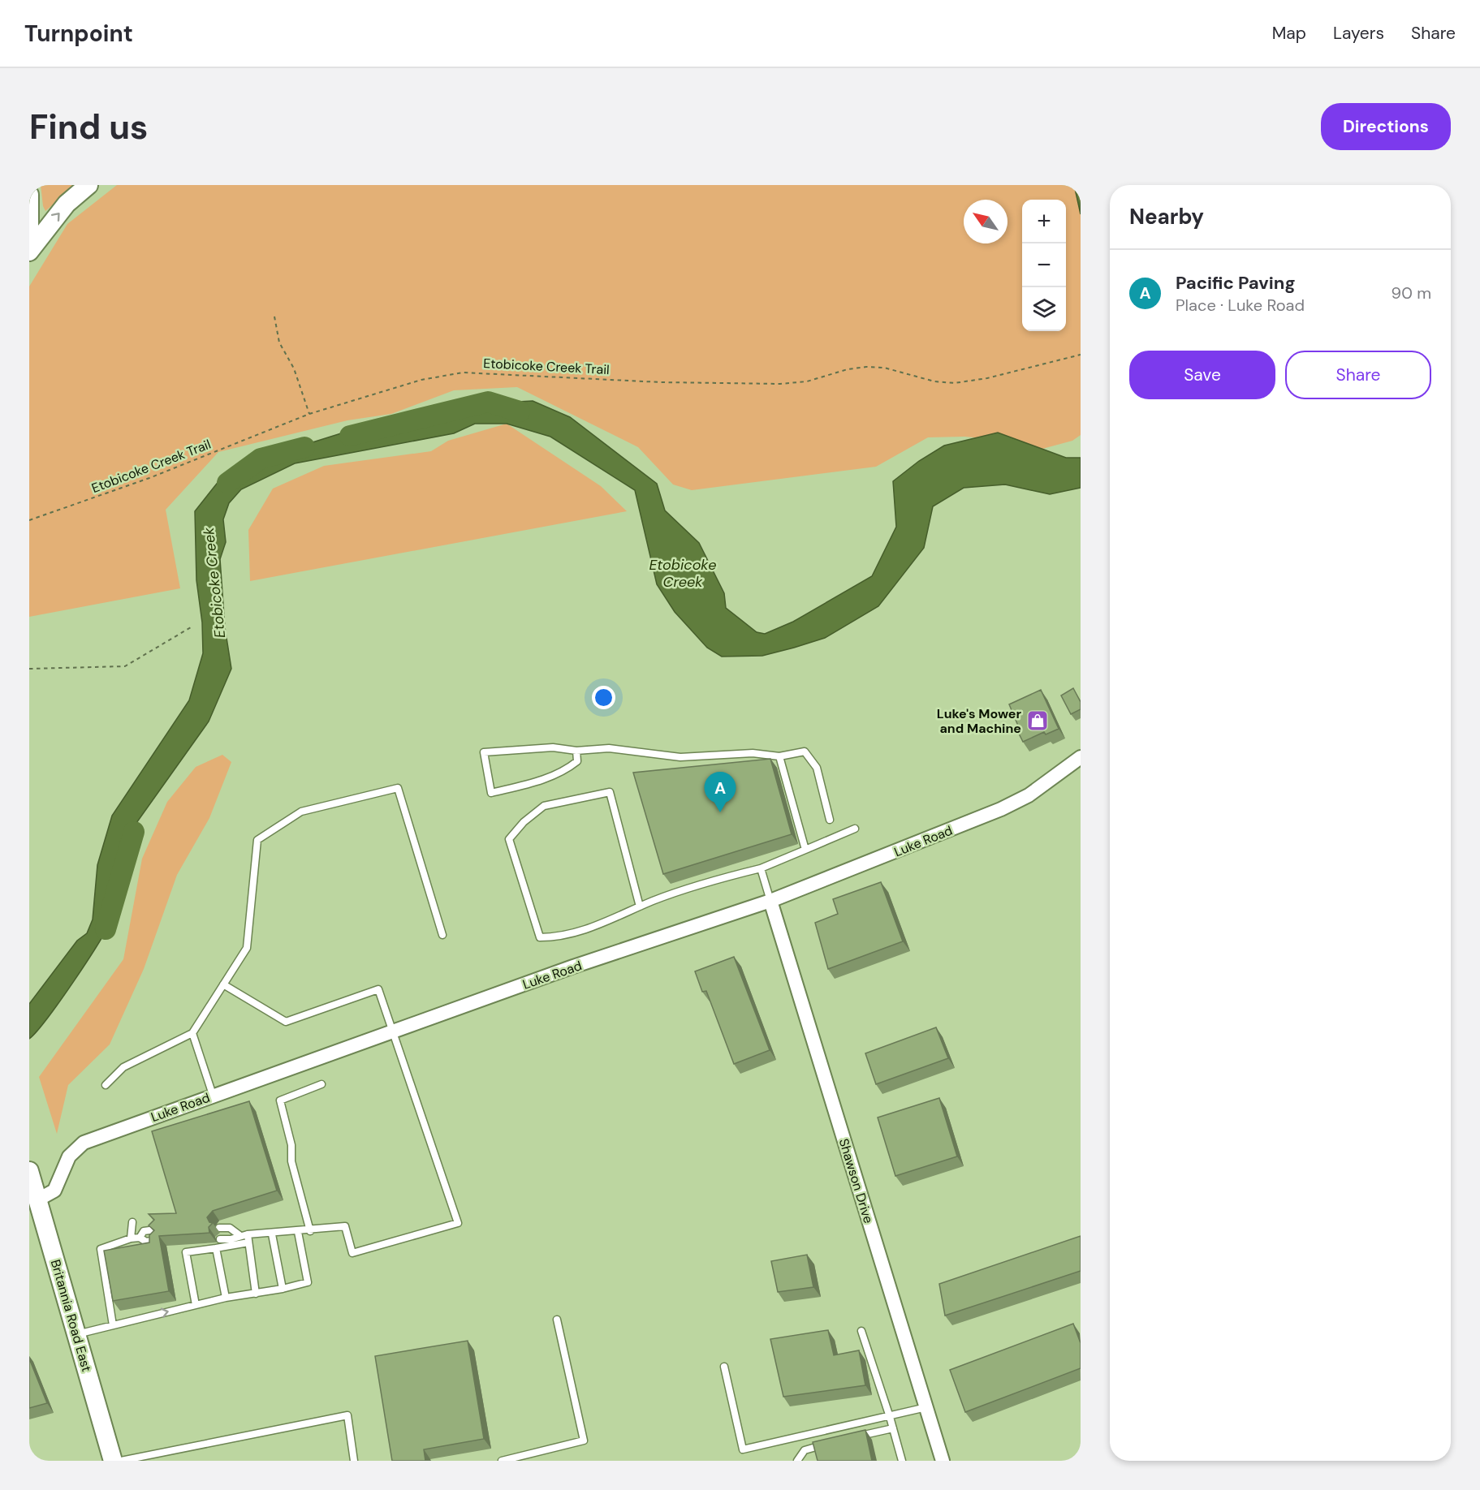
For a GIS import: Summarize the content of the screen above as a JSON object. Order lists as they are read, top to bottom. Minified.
{"streets":{"street":["Luke Road","Shawson Drive","Britannia Road East"],"path":["Etobicoke Creek Trail"]},"crossings":[["Luke Road","Shawson Drive"],["Luke Road","Britannia Road East"]],"water":["Etobicoke Creek"],"places":{"shop":["Luke's Mower and Machine"]},"north":"top left","page":{"header":"Turnpoint","nav":["Map","Layers","Share"],"buttons":["Directions",["Save","Share"]],"title":"Find us","heading":"Nearby","map_buttons":["+","−"],"list":[{"mark":"A","name":"Pacific Paving","note":"Place · Luke Road","value":"90 m"}],"pins":"A"}}
